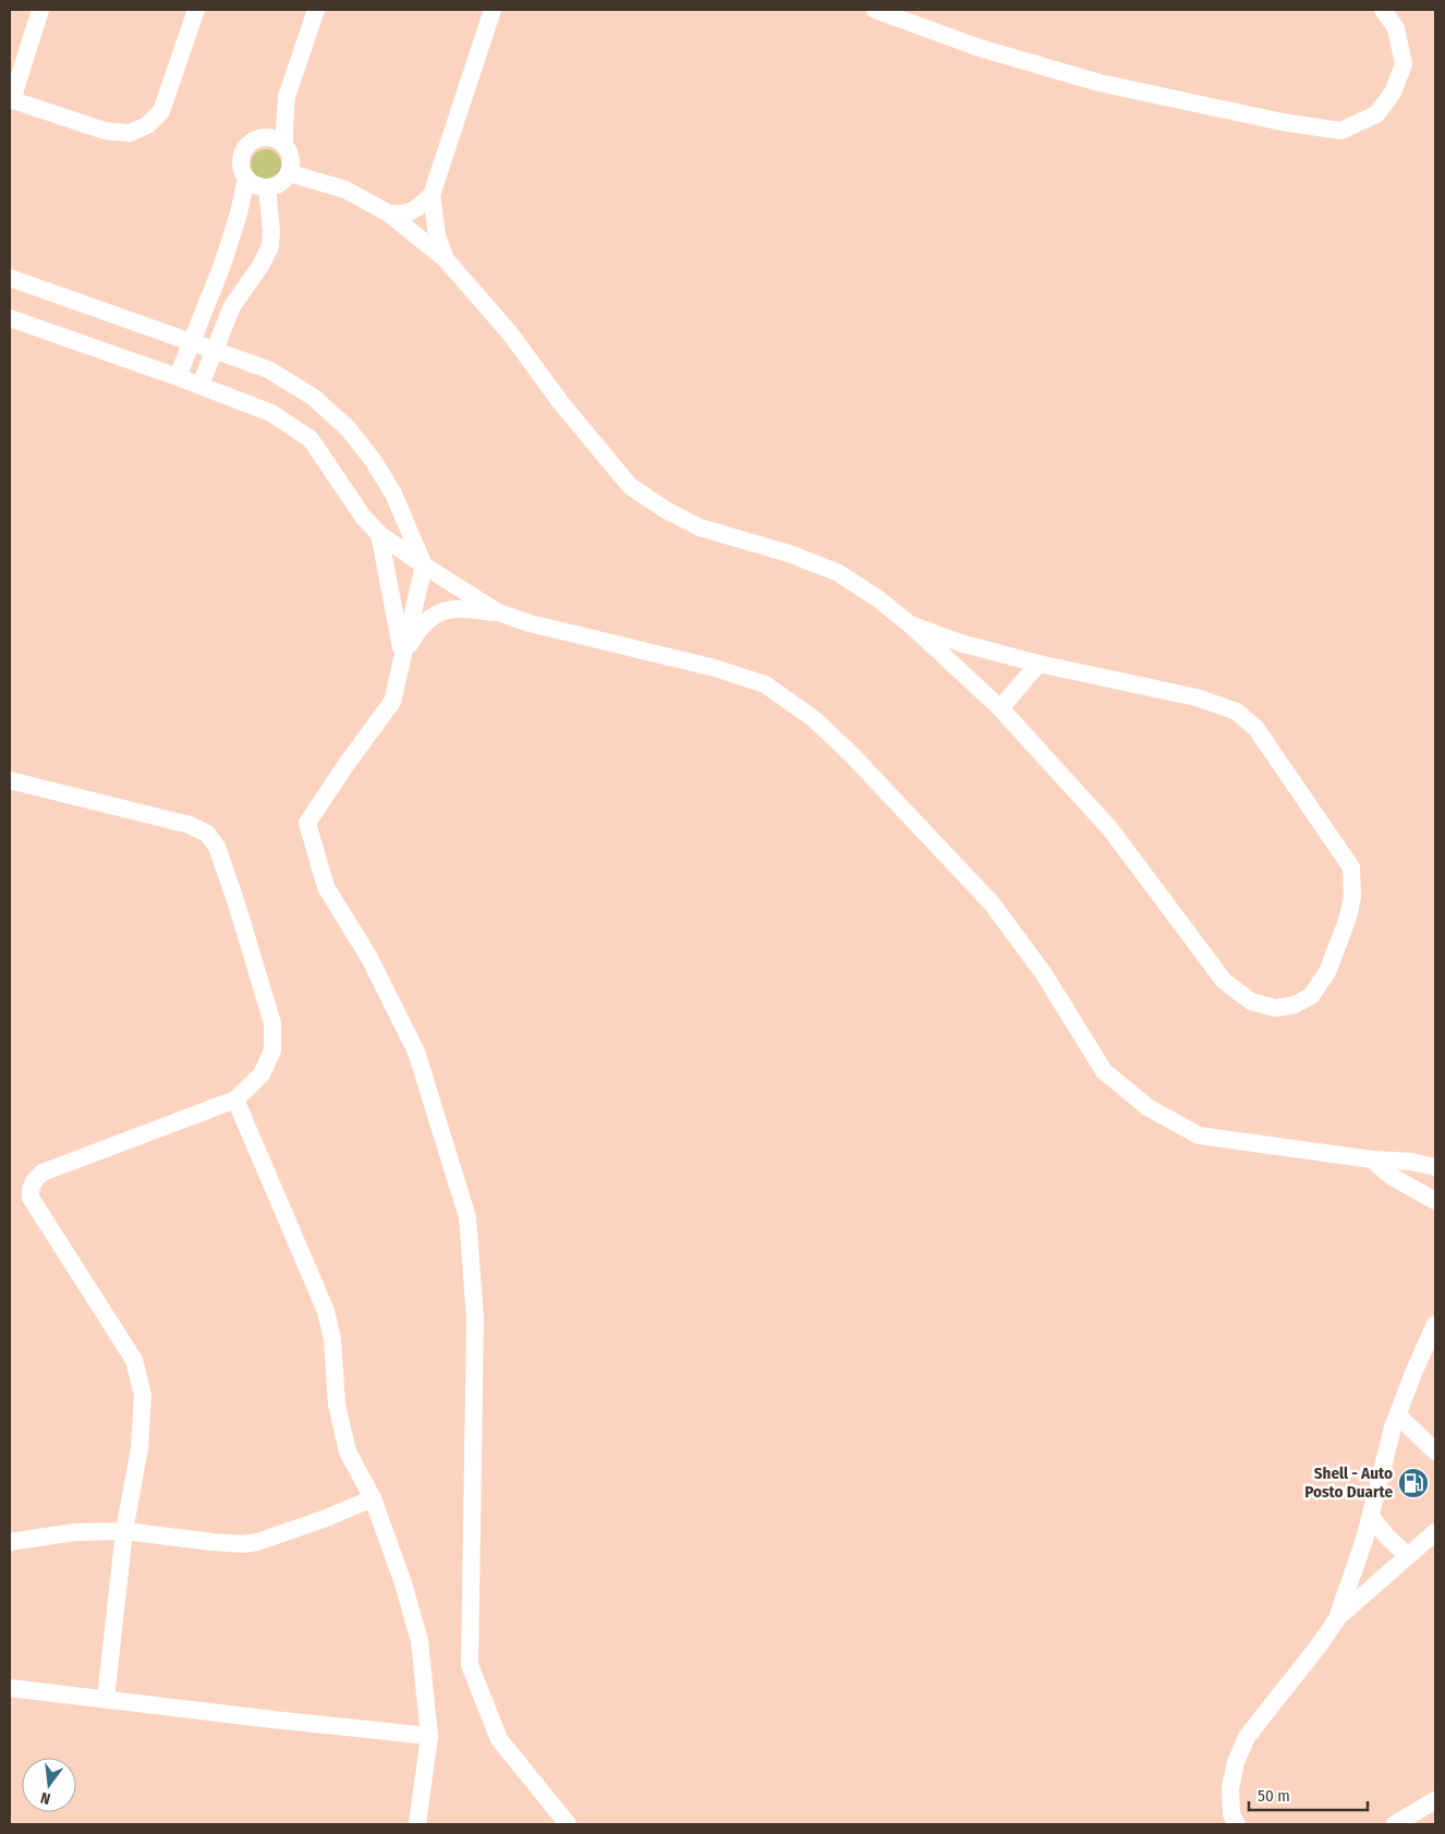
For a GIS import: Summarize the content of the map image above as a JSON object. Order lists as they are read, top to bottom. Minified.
{"places":{"fuel station":["Shell - Auto Posto Duarte"]},"scale_bar":"50 m","north":"bottom"}
